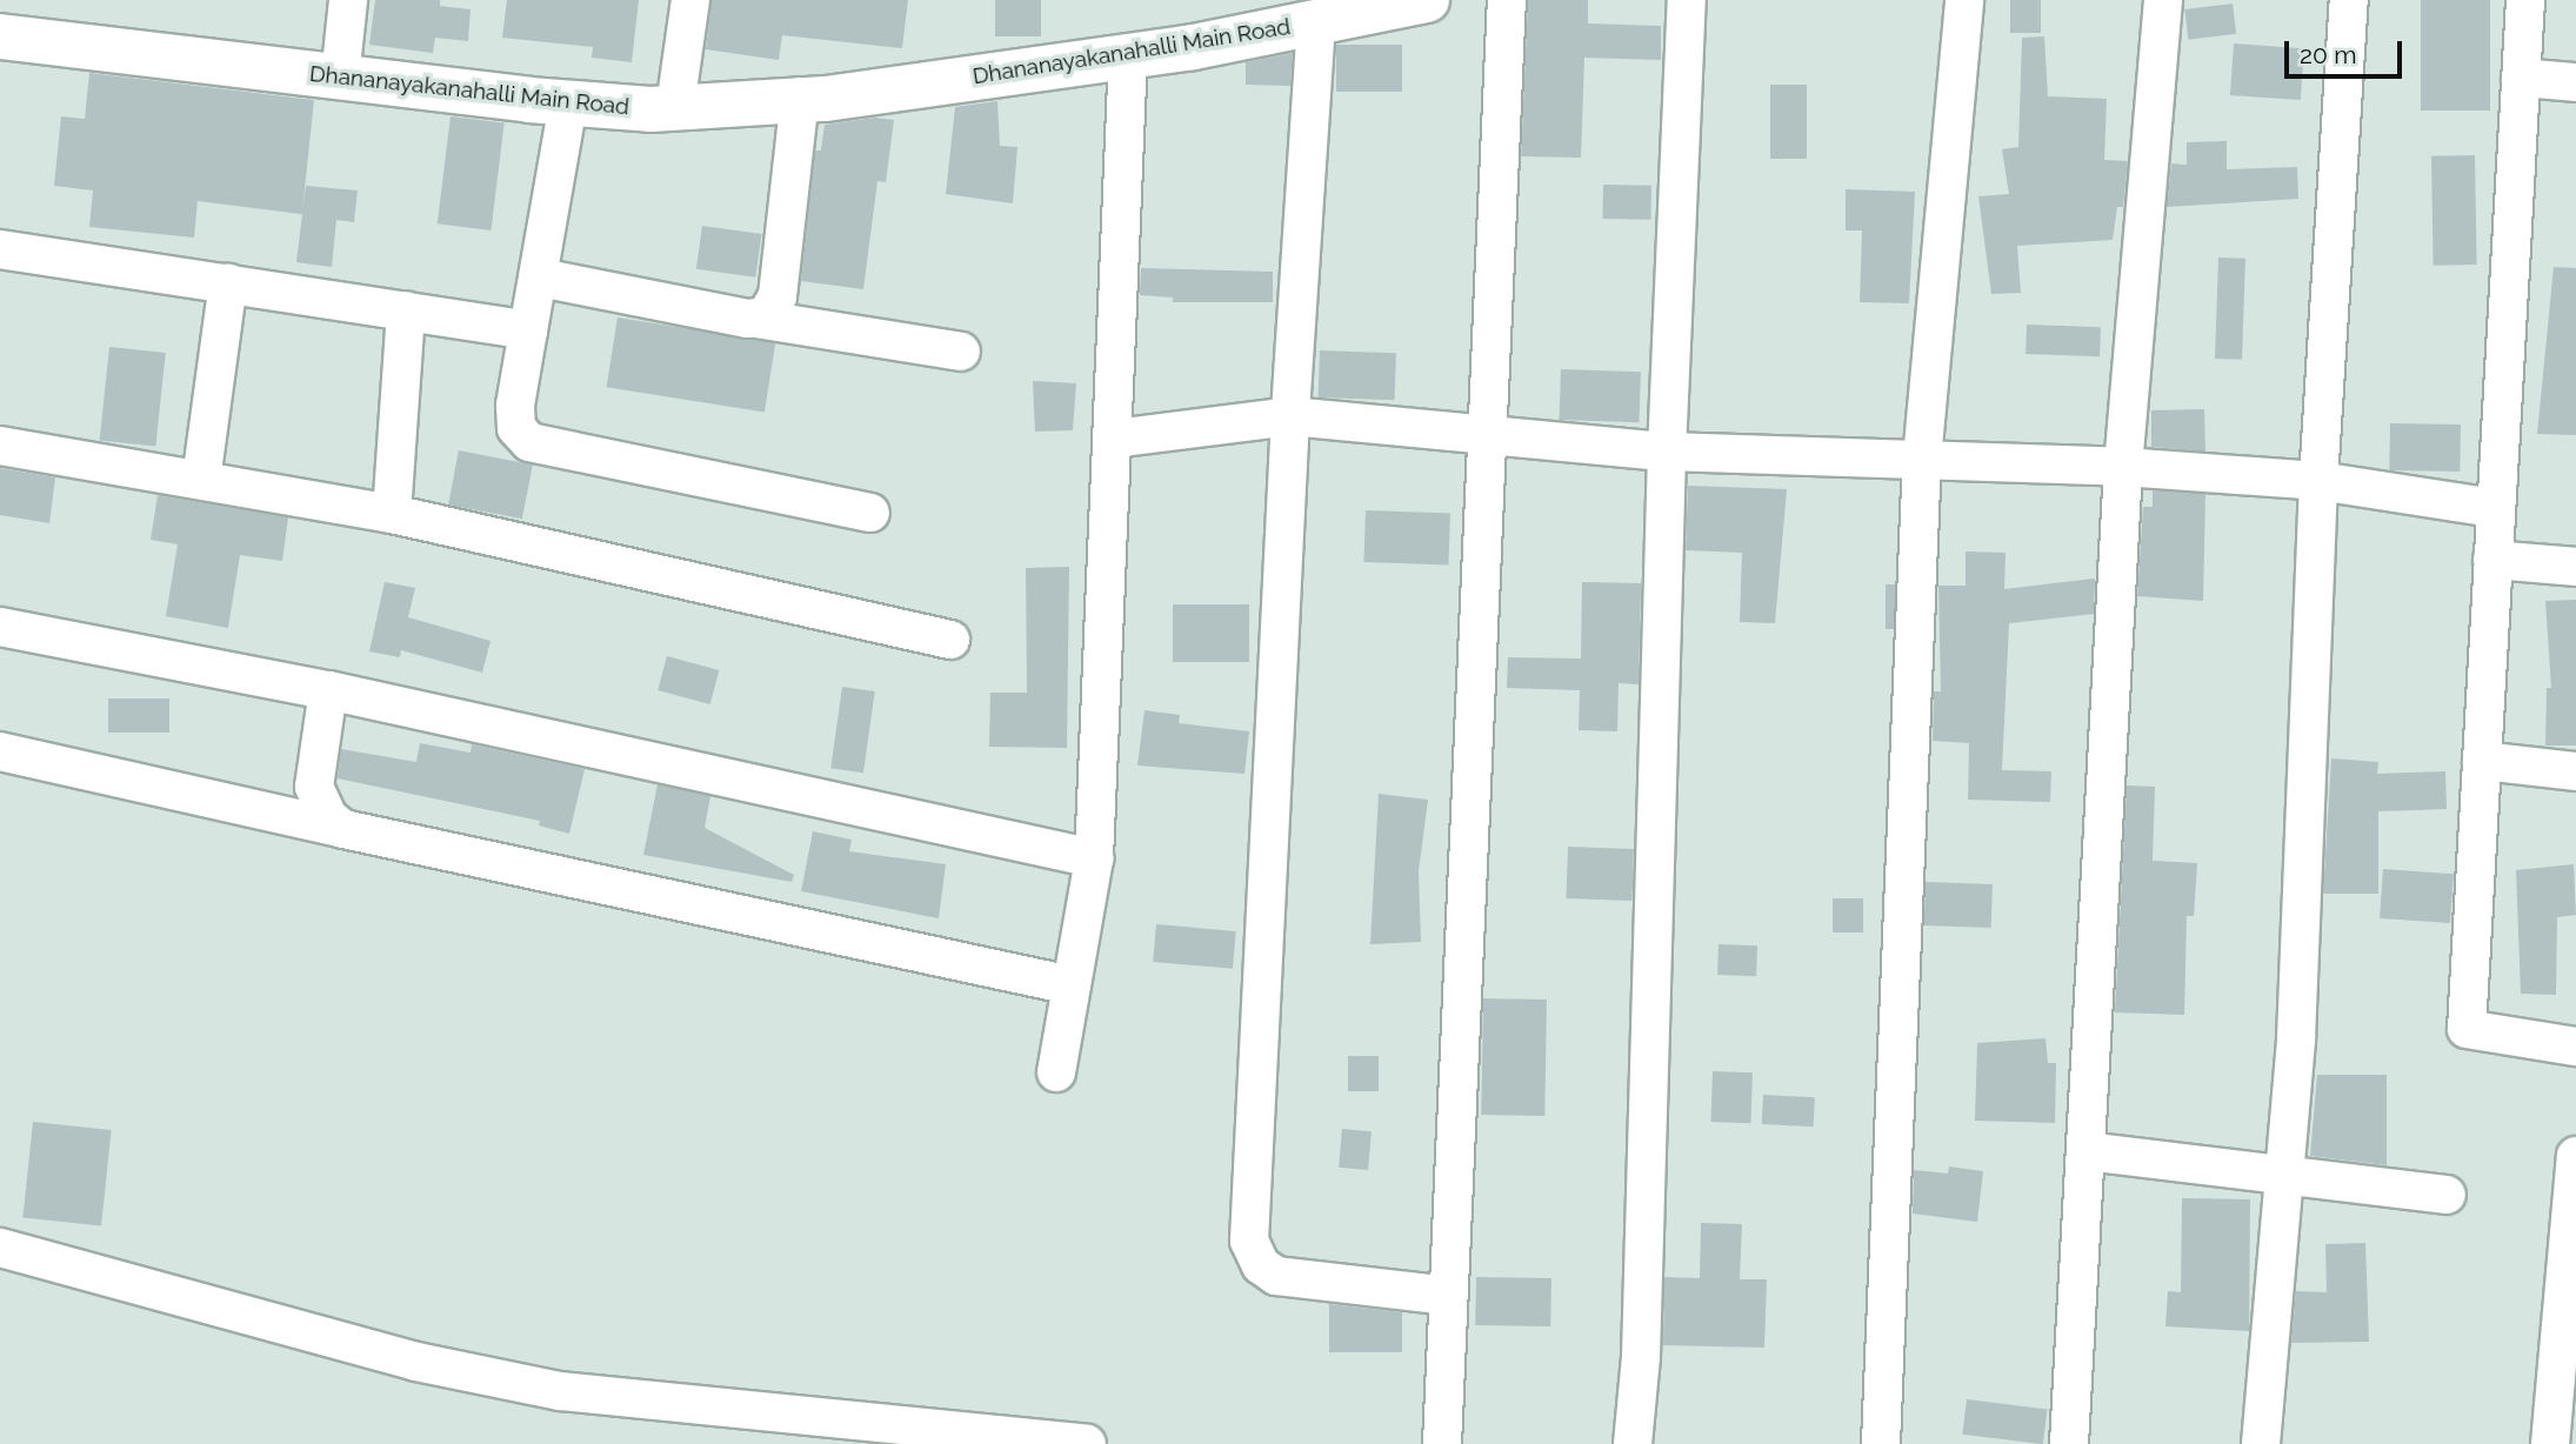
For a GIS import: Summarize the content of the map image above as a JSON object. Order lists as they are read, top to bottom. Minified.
{"streets":{"street":["Dhananayakanahalli Main Road"]},"scale_bar":"20 m"}
